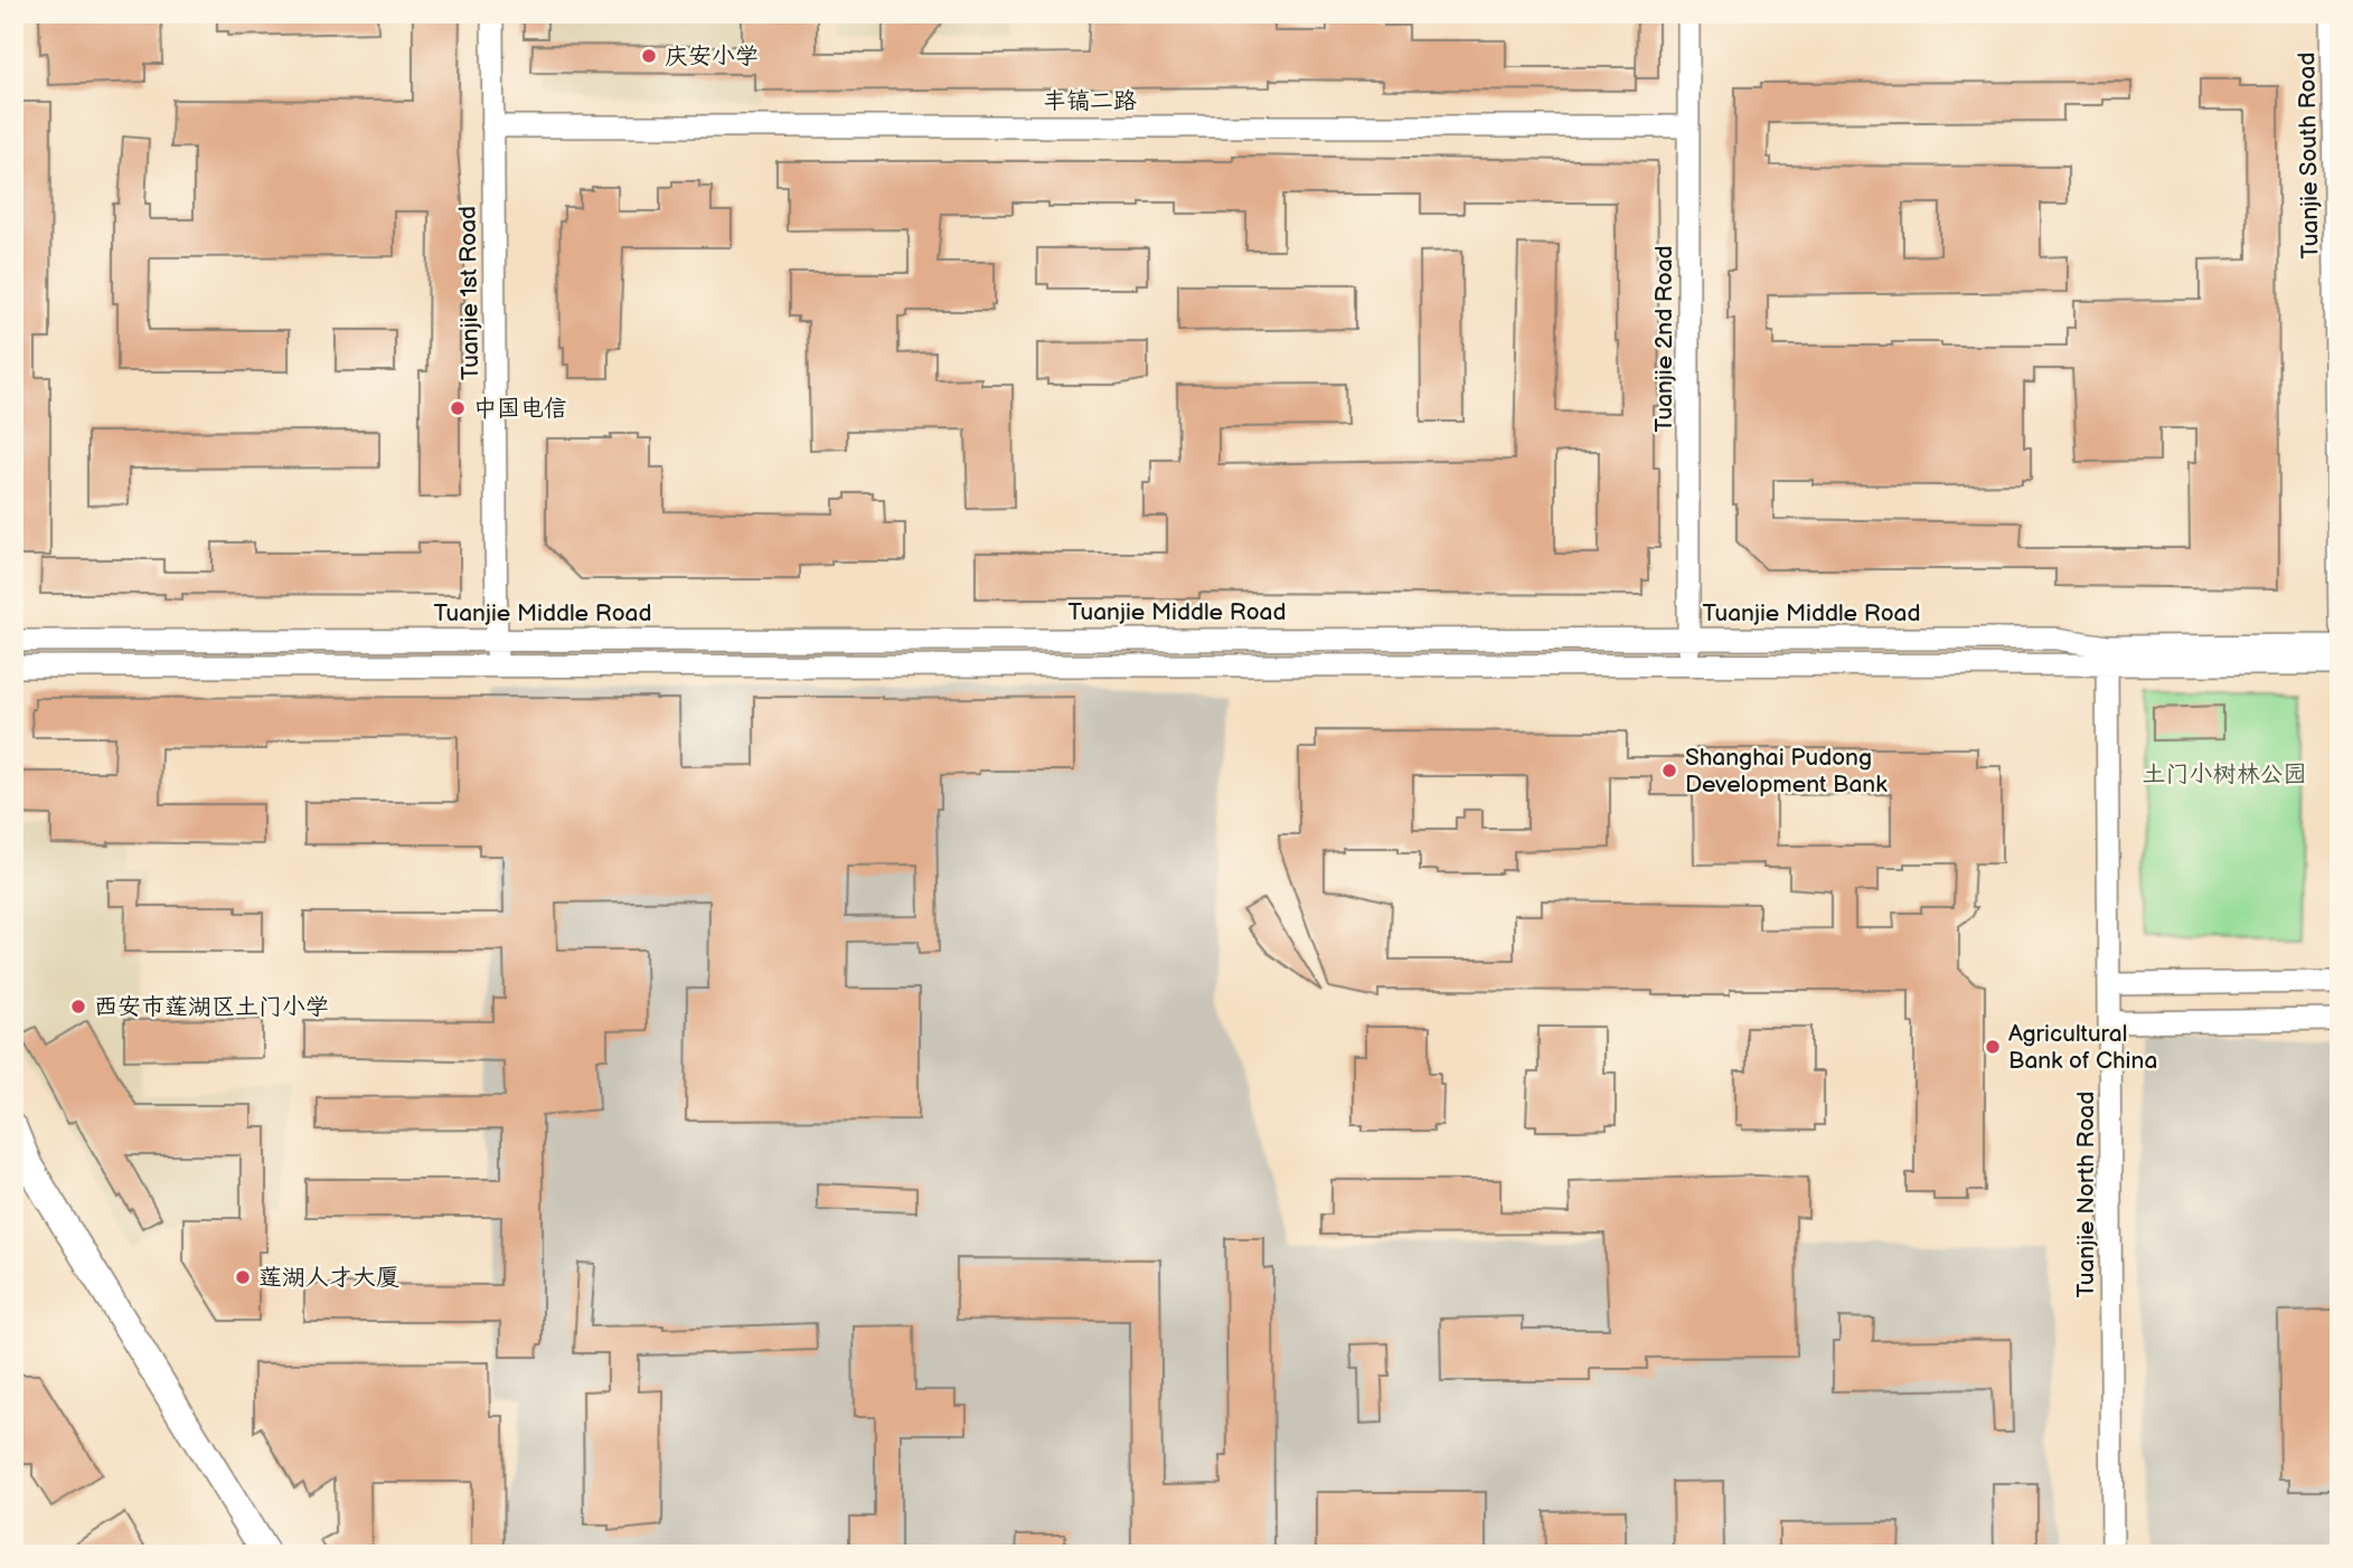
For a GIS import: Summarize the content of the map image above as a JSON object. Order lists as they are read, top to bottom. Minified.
{"streets":{"street":["丰镐二路","Tuanjie South Road","Tuanjie 1st Road","Tuanjie 2nd Road","Tuanjie Middle Road","Tuanjie North Road"]},"crossings":[["丰镐二路","Tuanjie 1st Road"],["丰镐二路","Tuanjie 2nd Road"],["Tuanjie 1st Road","Tuanjie Middle Road"],["Tuanjie 2nd Road","Tuanjie Middle Road"],["Tuanjie Middle Road","Tuanjie North Road"]],"parks":["土门小树林公园"],"places":["庆安小学","中国电信","Shanghai Pudong Development Bank","西安市莲湖区土门小学","Agricultural Bank of China","莲湖人才大厦"]}
